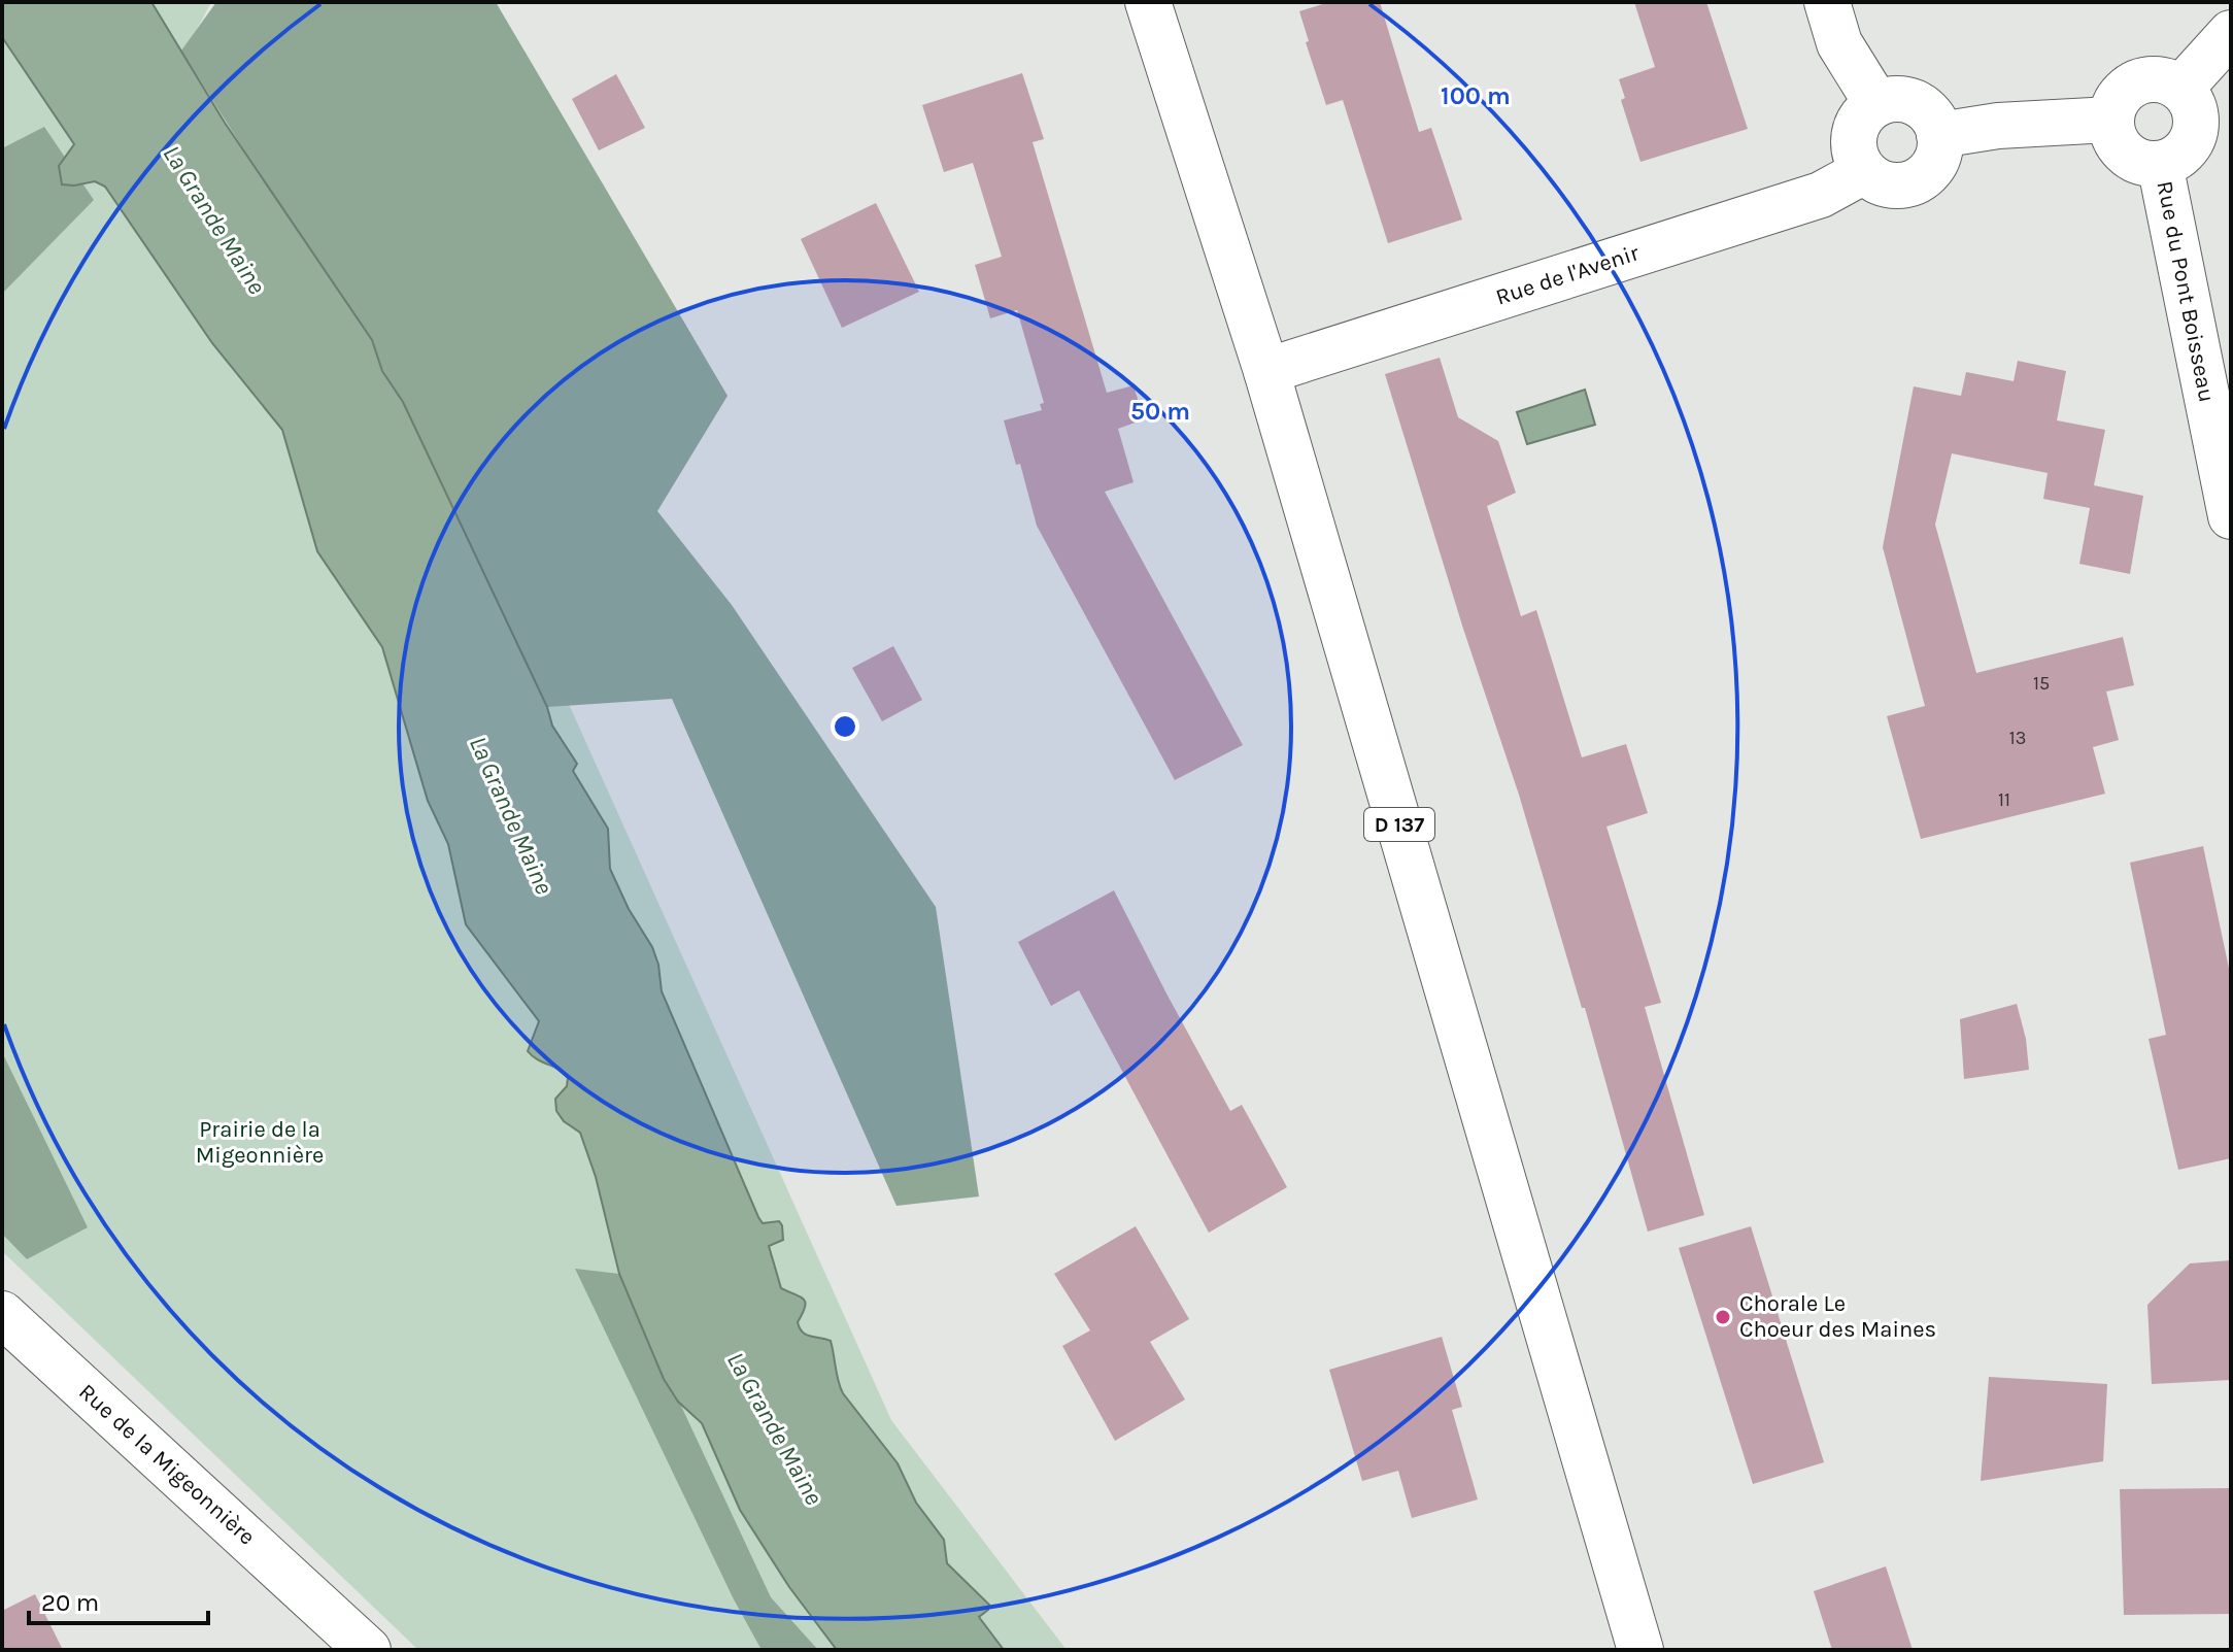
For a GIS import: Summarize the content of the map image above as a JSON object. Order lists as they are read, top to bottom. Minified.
{"streets":{"street":["Rue de l'Avenir","Rue du Pont Boisseau","D 137","Rue de la Migeonnière"]},"crossings":[["Rue de l'Avenir","D 137"]],"water":["La Grande Maine"],"parks":["Prairie de la Migeonnière"],"places":["Chorale Le Choeur des Maines"],"house_numbers":["15","13","11"],"scale_bar":"20 m","rings":["100 m","50 m"]}
